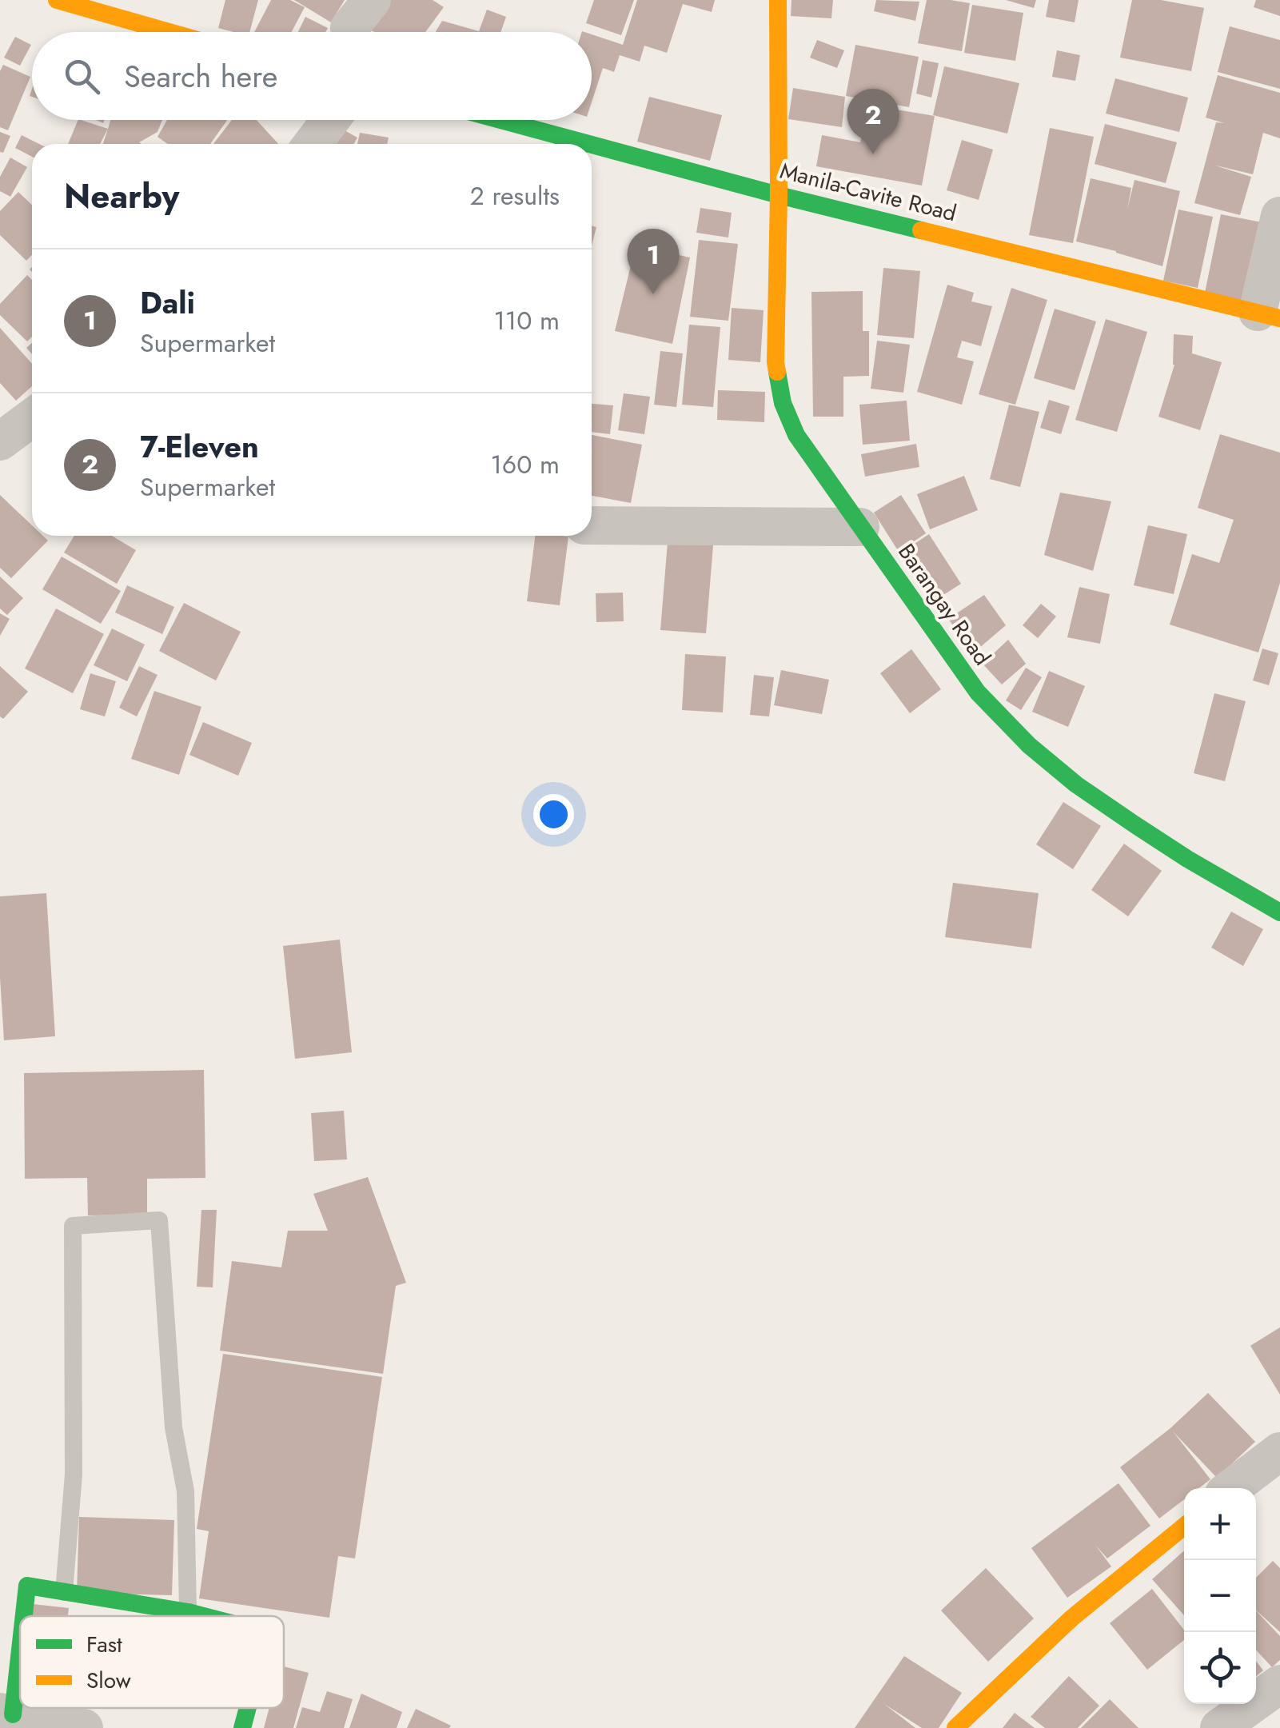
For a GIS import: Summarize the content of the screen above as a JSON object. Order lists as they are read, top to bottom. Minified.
{"streets":{"street":["Manila-Cavite Road","Barangay Road"]},"crossings":[["Manila-Cavite Road","Barangay Road"]],"legend":["Fast","Slow"],"page":{"search":"Search here","pins":["2","1"],"heading":["Nearby","2 results"],"list":[{"mark":"1","name":"Dali","note":"Supermarket","value":"110 m"},{"mark":"2","name":"7-Eleven","note":"Supermarket","value":"160 m"}],"map_buttons":["+","−"]}}
